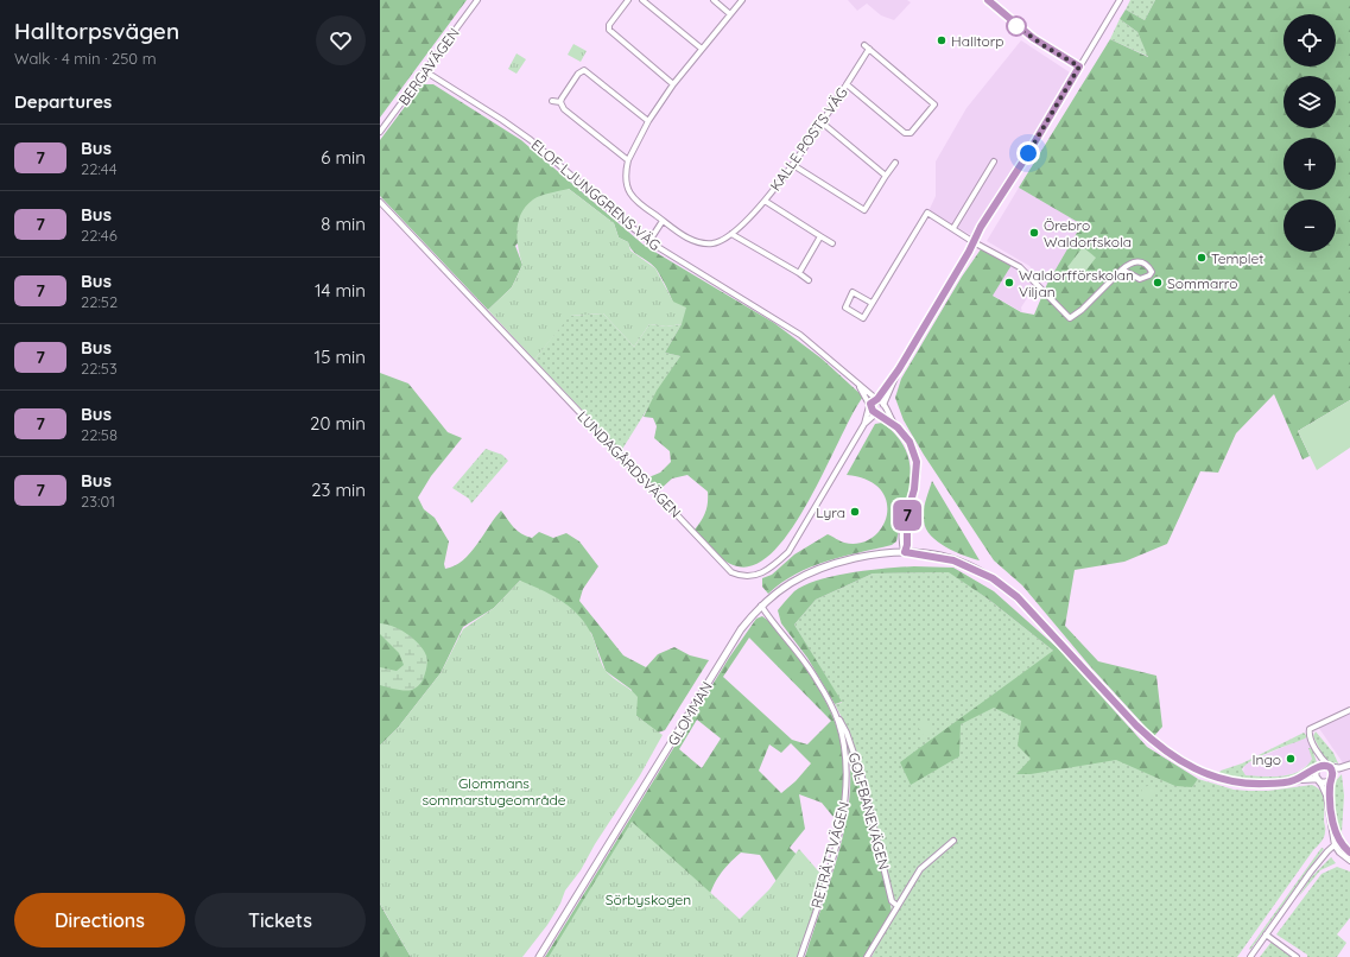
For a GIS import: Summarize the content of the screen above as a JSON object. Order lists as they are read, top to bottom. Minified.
{"streets":{"main road":["GLOMMAN"],"street":["BERGAVÄGEN","KALLE POSTS VÄG","ELOF LJUNGGRENS VÄG","LUNDAGÅRDSVÄGEN","GOLFBANEVÄGEN","RETRÄTTVÄGEN"]},"crossings":[["BERGAVÄGEN","ELOF LJUNGGRENS VÄG"],["ELOF LJUNGGRENS VÄG","LUNDAGÅRDSVÄGEN"],["GLOMMAN","RETRÄTTVÄGEN"],["GOLFBANEVÄGEN","RETRÄTTVÄGEN"]],"parks":["Glommans sommarstugeområde","Sörbyskogen"],"places":["Halltorp","Örebro Waldorfskola","Templet","Waldorfförskolan Viljan","Sommarro","Lyra","Ingo"],"lines":["bus line 7"],"page":{"heading":[["Halltorpsvägen","Walk · 4 min · 250 m"],"Departures"],"on_map":"7","map_buttons":["+","−"],"list":[{"mark":"7","name":"Bus","note":"22:44","value":"6 min"},{"mark":"7","name":"Bus","note":"22:46","value":"8 min"},{"mark":"7","name":"Bus","note":"22:52","value":"14 min"},{"mark":"7","name":"Bus","note":"22:53","value":"15 min"},{"mark":"7","name":"Bus","note":"22:58","value":"20 min"},{"mark":"7","name":"Bus","note":"23:01","value":"23 min"}],"buttons":["Directions","Tickets"]}}
